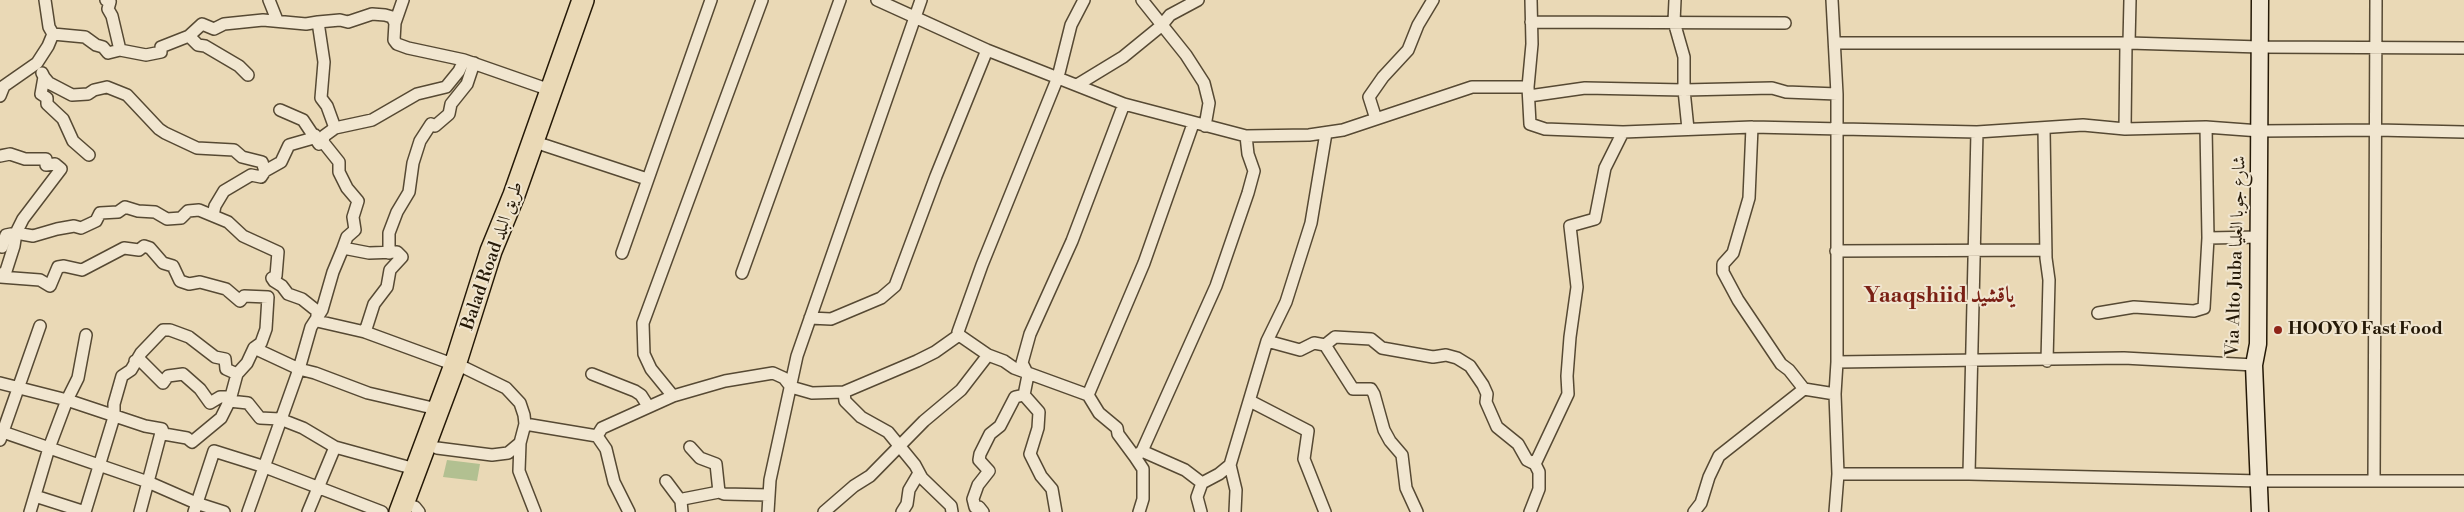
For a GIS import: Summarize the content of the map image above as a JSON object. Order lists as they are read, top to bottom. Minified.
{"streets":{"highway":["Balad Road طريق البلد"],"street":["Via Alto Juba شارع جوبا العليا"]},"districts":["Yaaqshiid ياقشيد"],"places":["HOOYO Fast Food"]}
